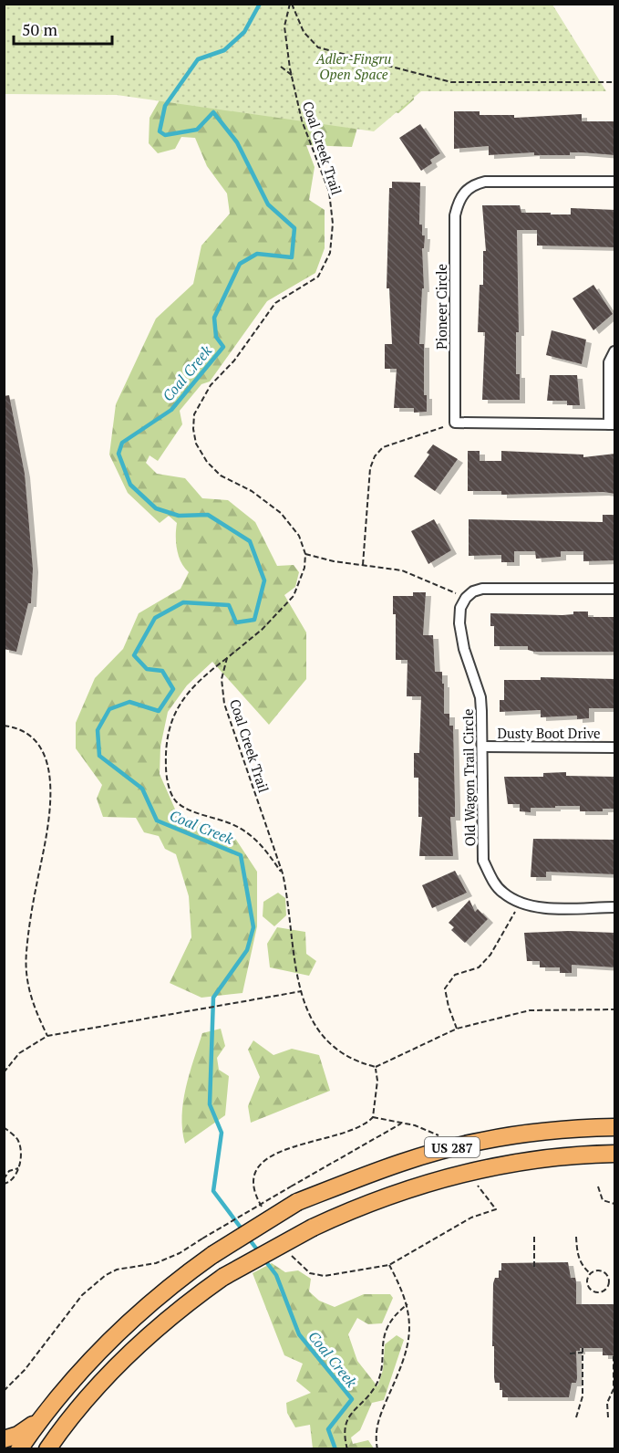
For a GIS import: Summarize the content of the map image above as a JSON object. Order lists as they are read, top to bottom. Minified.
{"streets":{"main road":["US 287"],"street":["Pioneer Circle","Dusty Boot Drive","Old Wagon Trail Circle"],"path":["Coal Creek Trail"]},"crossings":[["Dusty Boot Drive","Old Wagon Trail Circle"]],"water":["Coal Creek"],"parks":["Adler-Fingru Open Space"],"scale_bar":"50 m"}
